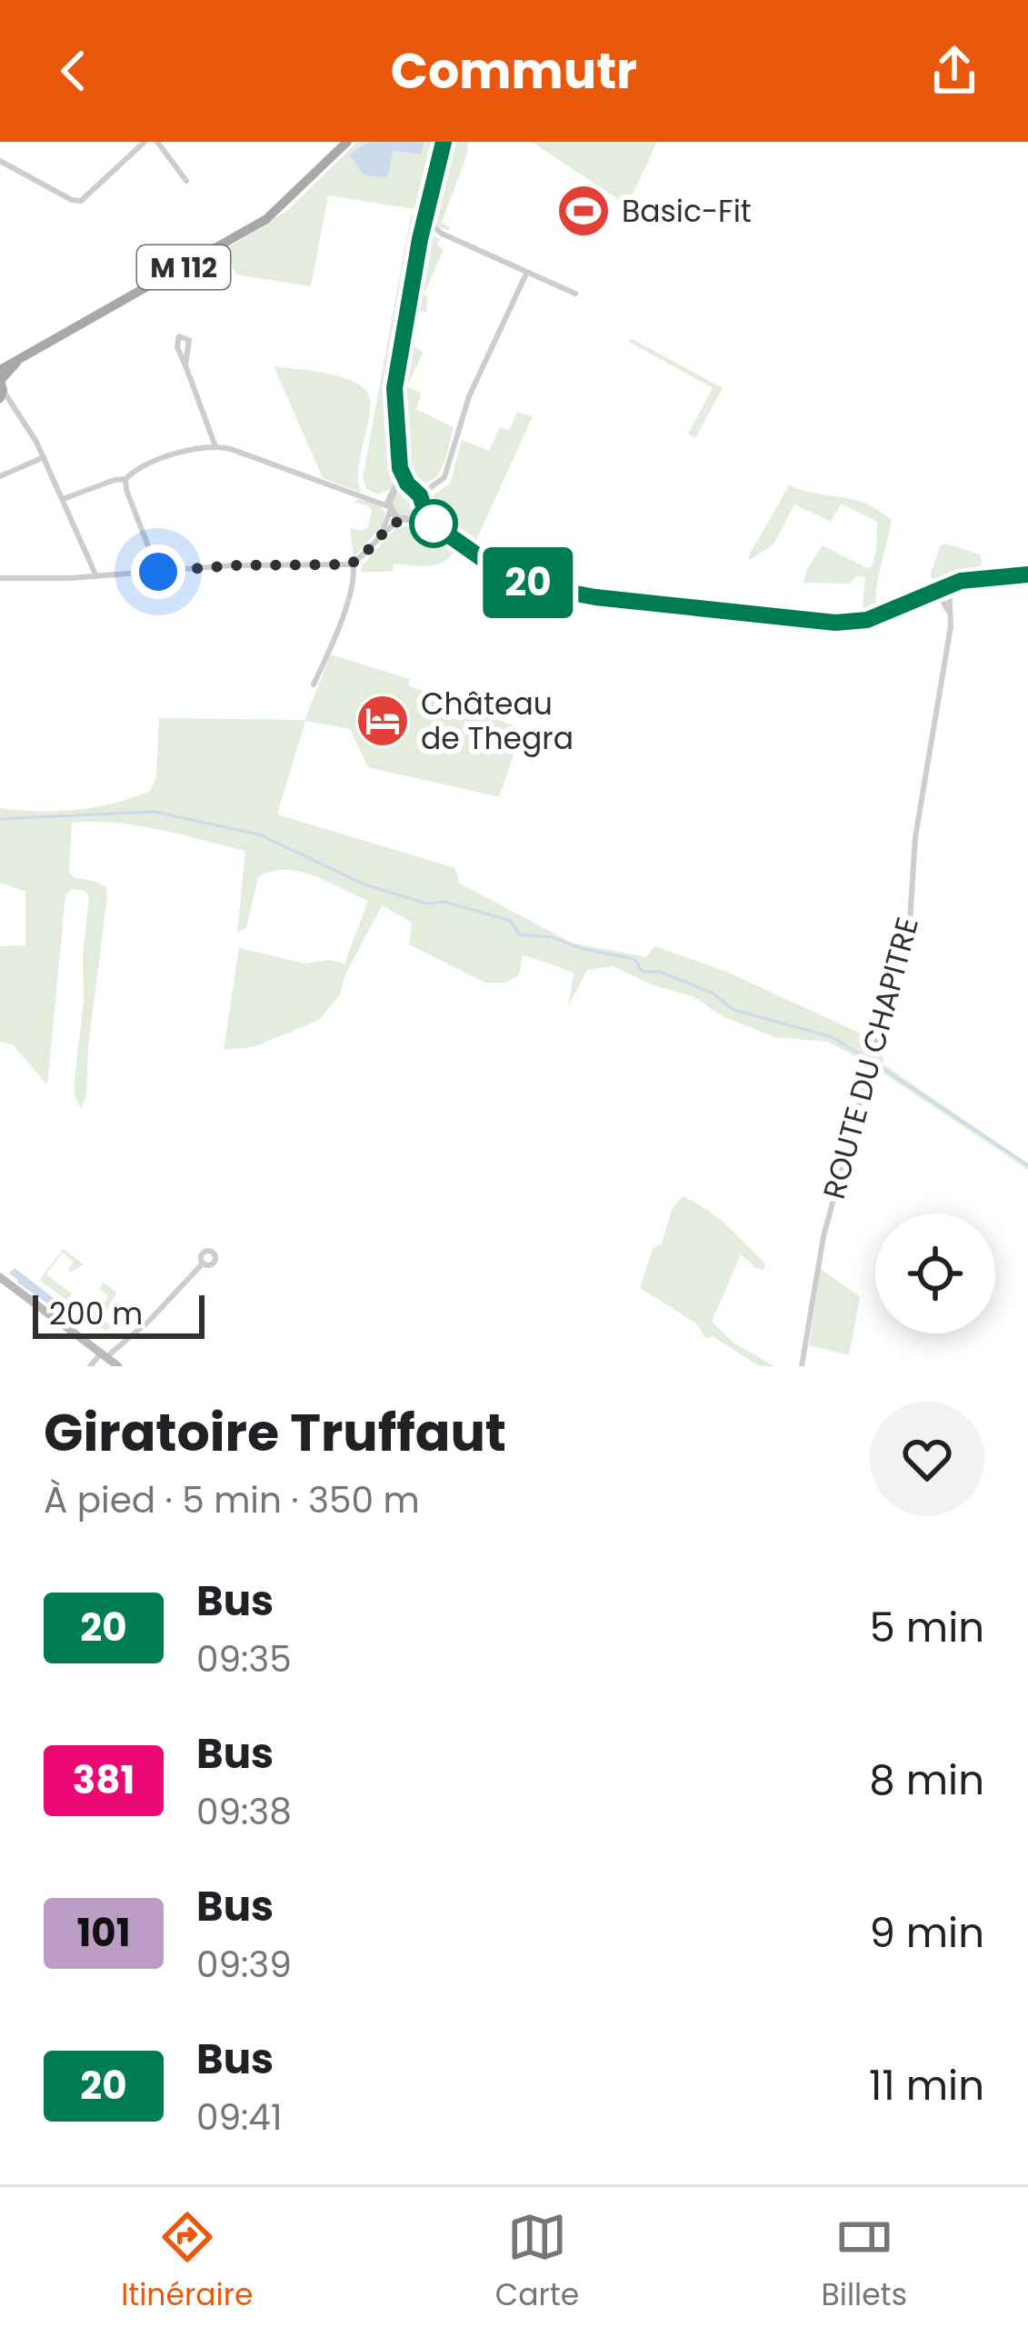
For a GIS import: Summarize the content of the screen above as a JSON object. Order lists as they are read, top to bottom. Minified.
{"streets":{"main road":["M 112"],"street":["ROUTE DU CHAPITRE"]},"places":{"sports":["Basic-Fit"],"hotel":["Château de Thegra"]},"lines":["bus line 20"],"scale_bar":"200 m","page":{"header":"Commutr","on_map":"20","scale":"200 m","heading":["Giratoire Truffaut","À pied · 5 min · 350 m"],"list":[{"mark":"20","name":"Bus","note":"09:35","value":"5 min"},{"mark":"381","name":"Bus","note":"09:38","value":"8 min"},{"mark":"101","name":"Bus","note":"09:39","value":"9 min"},{"mark":"20","name":"Bus","note":"09:41","value":"11 min"}],"tabs":["Itinéraire","Carte","Billets"]}}
